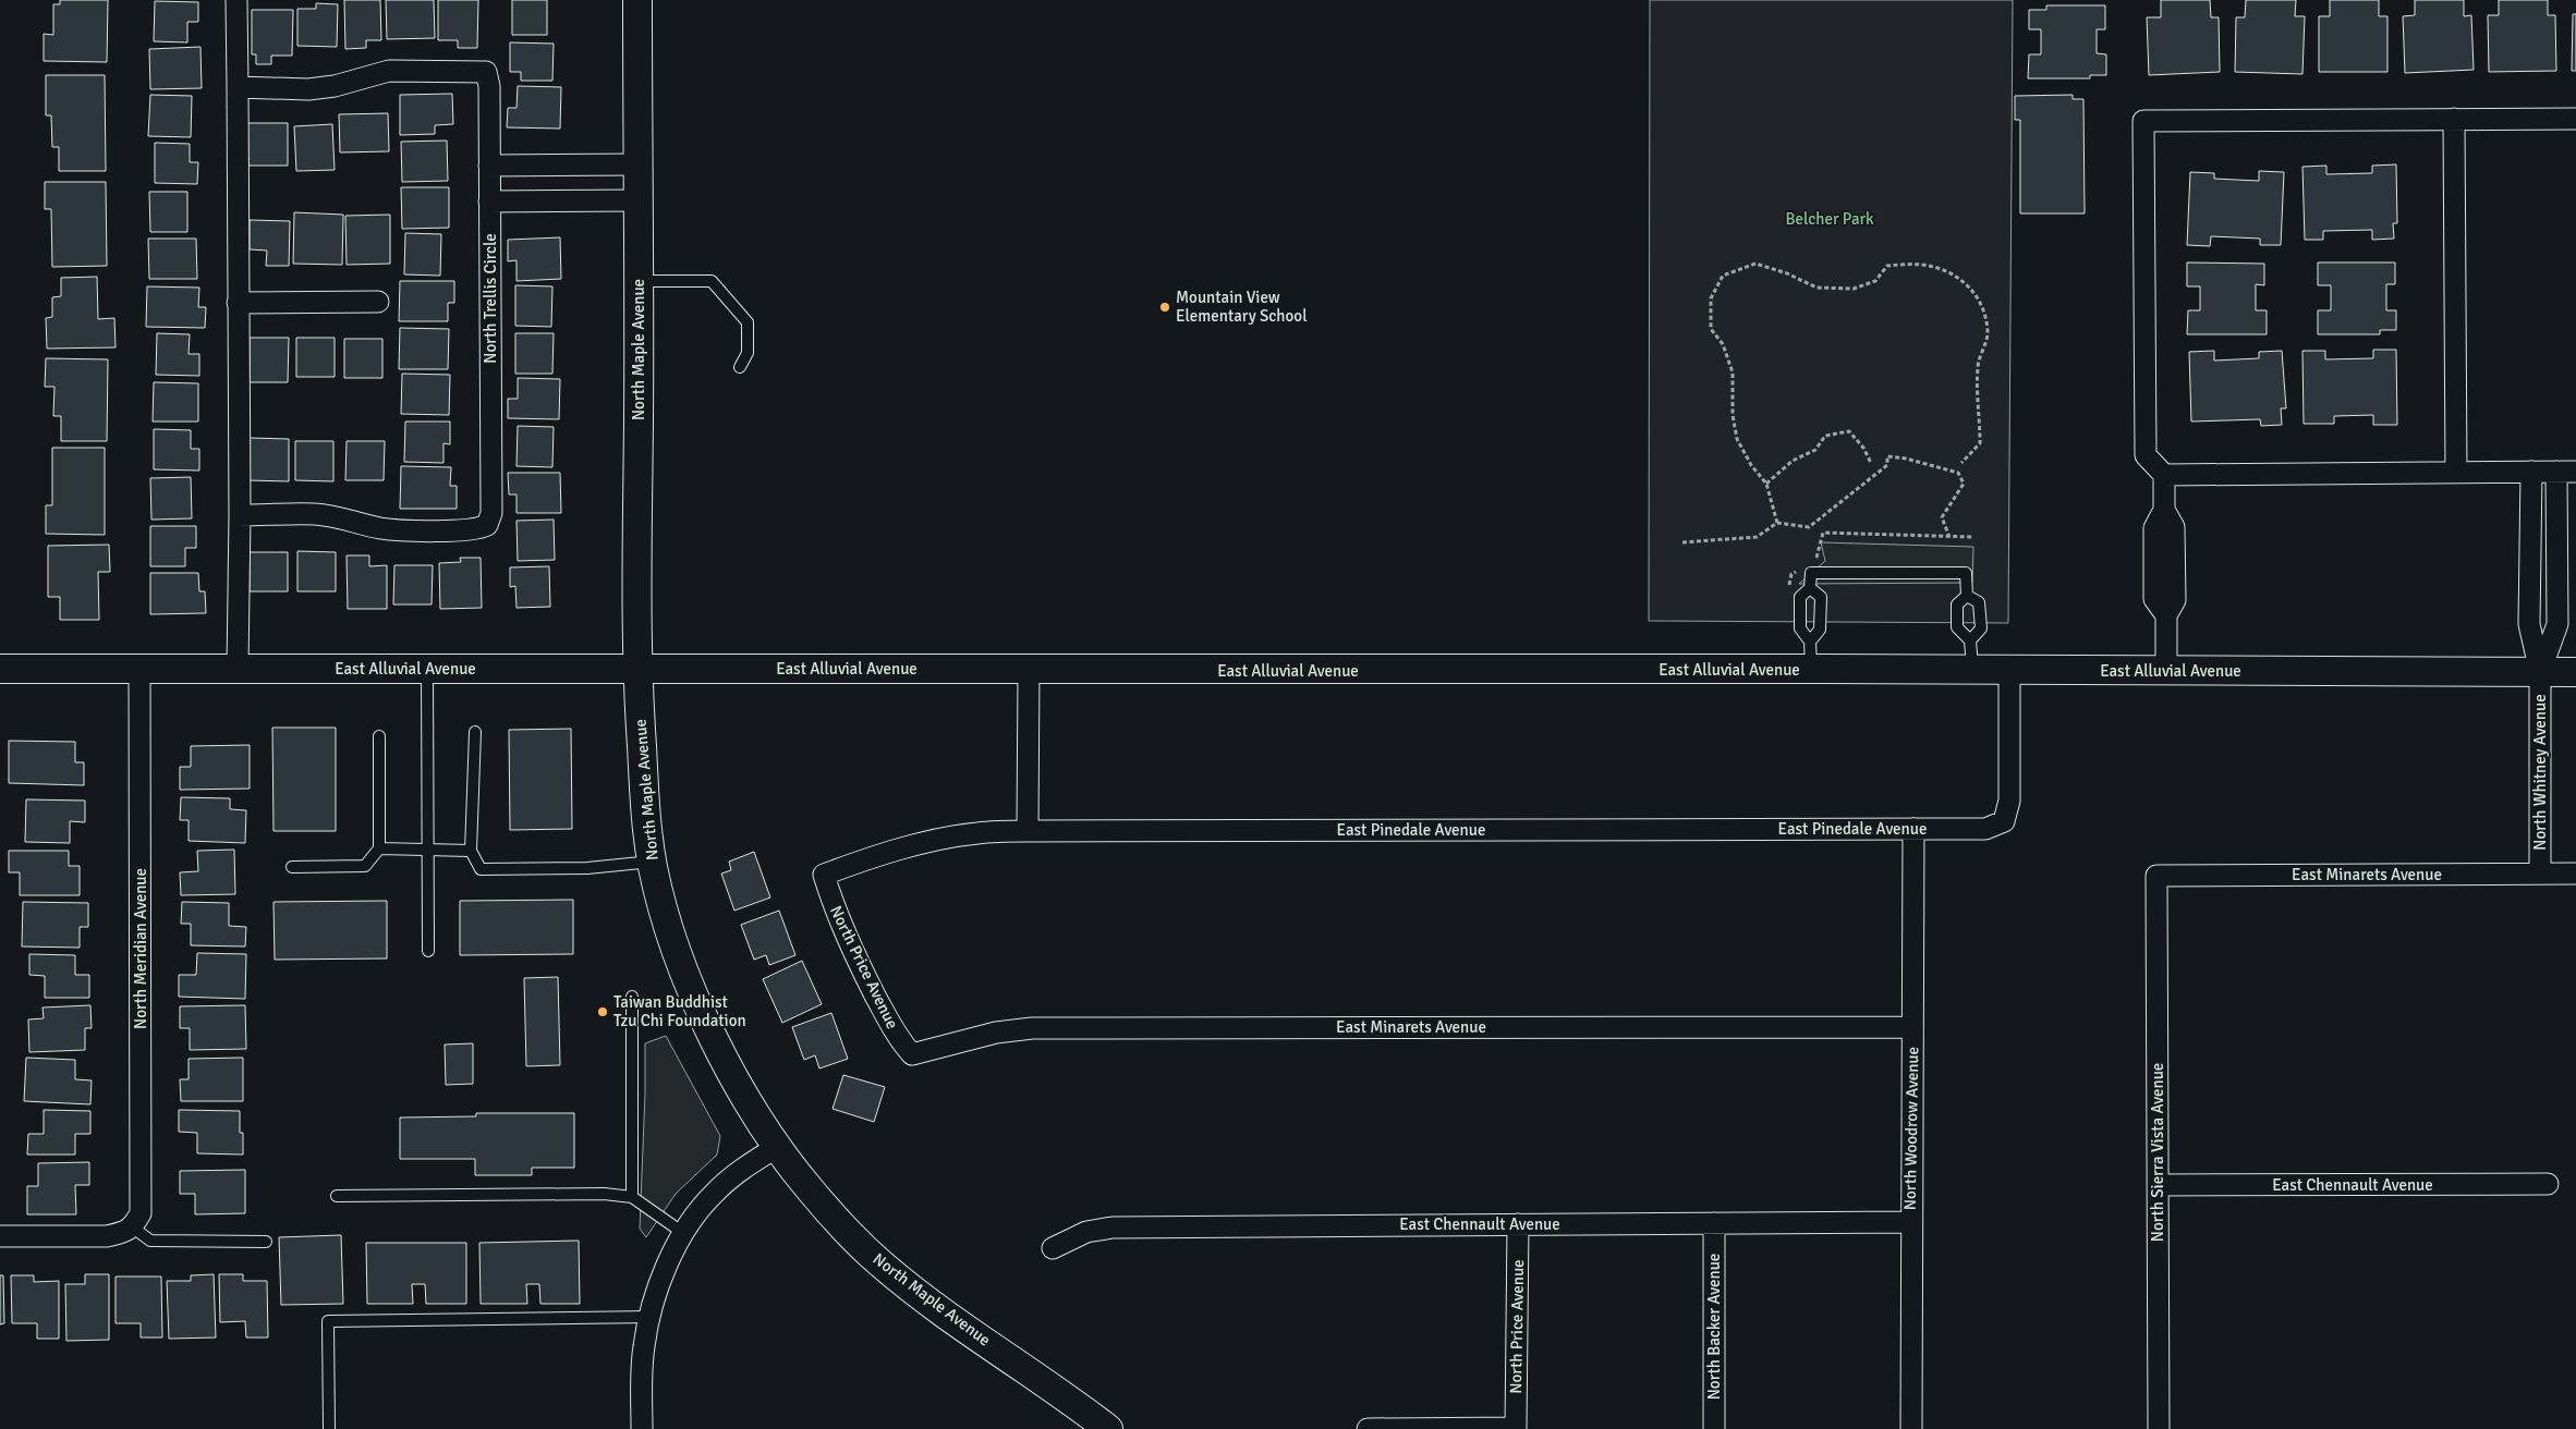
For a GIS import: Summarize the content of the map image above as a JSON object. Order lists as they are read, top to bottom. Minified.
{"streets":{"main road":["North Maple Avenue","East Alluvial Avenue"],"street":["North Trellis Circle","North Whitney Avenue","East Pinedale Avenue","East Minarets Avenue","North Meridian Avenue","North Price Avenue","North Woodrow Avenue","North Sierra Vista Avenue","East Chennault Avenue","North Backer Avenue"]},"crossings":[["North Maple Avenue","East Alluvial Avenue"],["East Alluvial Avenue","North Whitney Avenue"],["East Alluvial Avenue","East Pinedale Avenue"],["East Alluvial Avenue","North Meridian Avenue"],["North Whitney Avenue","East Minarets Avenue"],["East Pinedale Avenue","North Price Avenue"],["East Pinedale Avenue","North Woodrow Avenue"],["East Minarets Avenue","North Price Avenue"],["East Minarets Avenue","North Woodrow Avenue"],["East Minarets Avenue","North Sierra Vista Avenue"],["North Price Avenue","East Chennault Avenue"],["North Woodrow Avenue","East Chennault Avenue"],["North Sierra Vista Avenue","East Chennault Avenue"],["East Chennault Avenue","North Backer Avenue"]],"parks":["Belcher Park"],"places":["Mountain View Elementary School","Taiwan Buddhist Tzu Chi Foundation"]}
